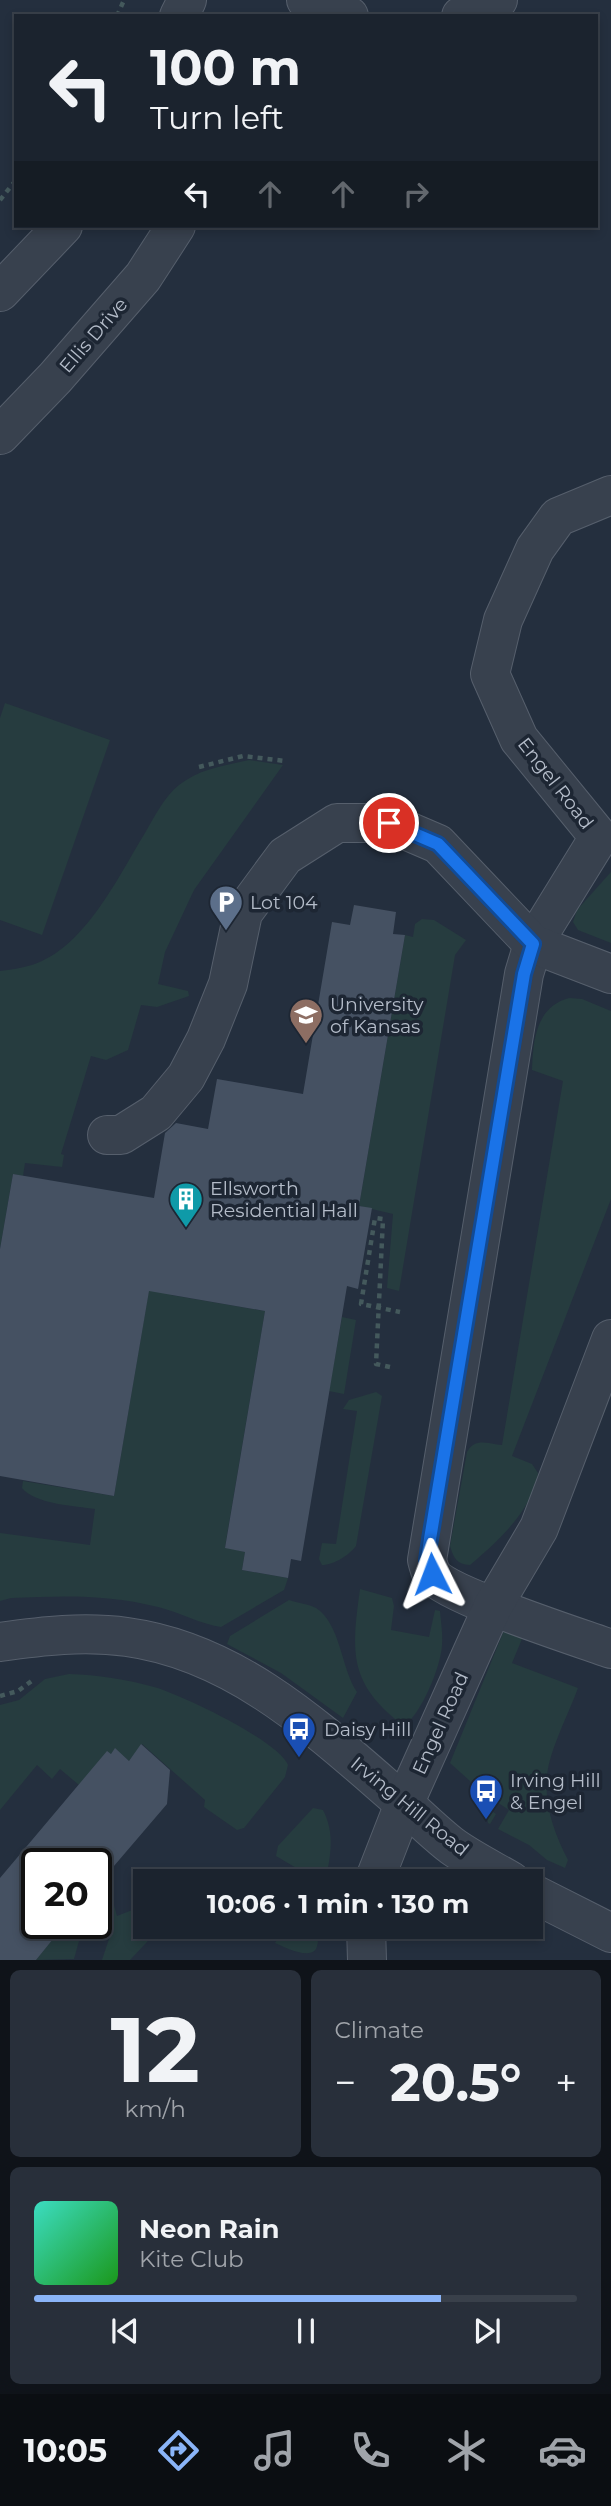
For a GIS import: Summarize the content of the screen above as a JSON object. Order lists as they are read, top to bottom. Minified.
{"streets":{"street":["Ellis Drive","Engel Road","Irving Hill Road"]},"crossings":[["Engel Road","Irving Hill Road"]],"places":{"parking":["Lot 104"],"school or university":["University of Kansas"],"building":["Ellsworth Residential Hall"],"bus stop":["Daisy Hill","Irving Hill & Engel"]},"page":{"turn":["100 m","Turn left"],"limit":"20","trip":"10:06 · 1 min · 130 m","tile":[["12","km/h"],"Climate"],"heat":["−","20.5°","+"],"song":["Neon Rain","Kite Club"],"tabs":"10:05"}}
